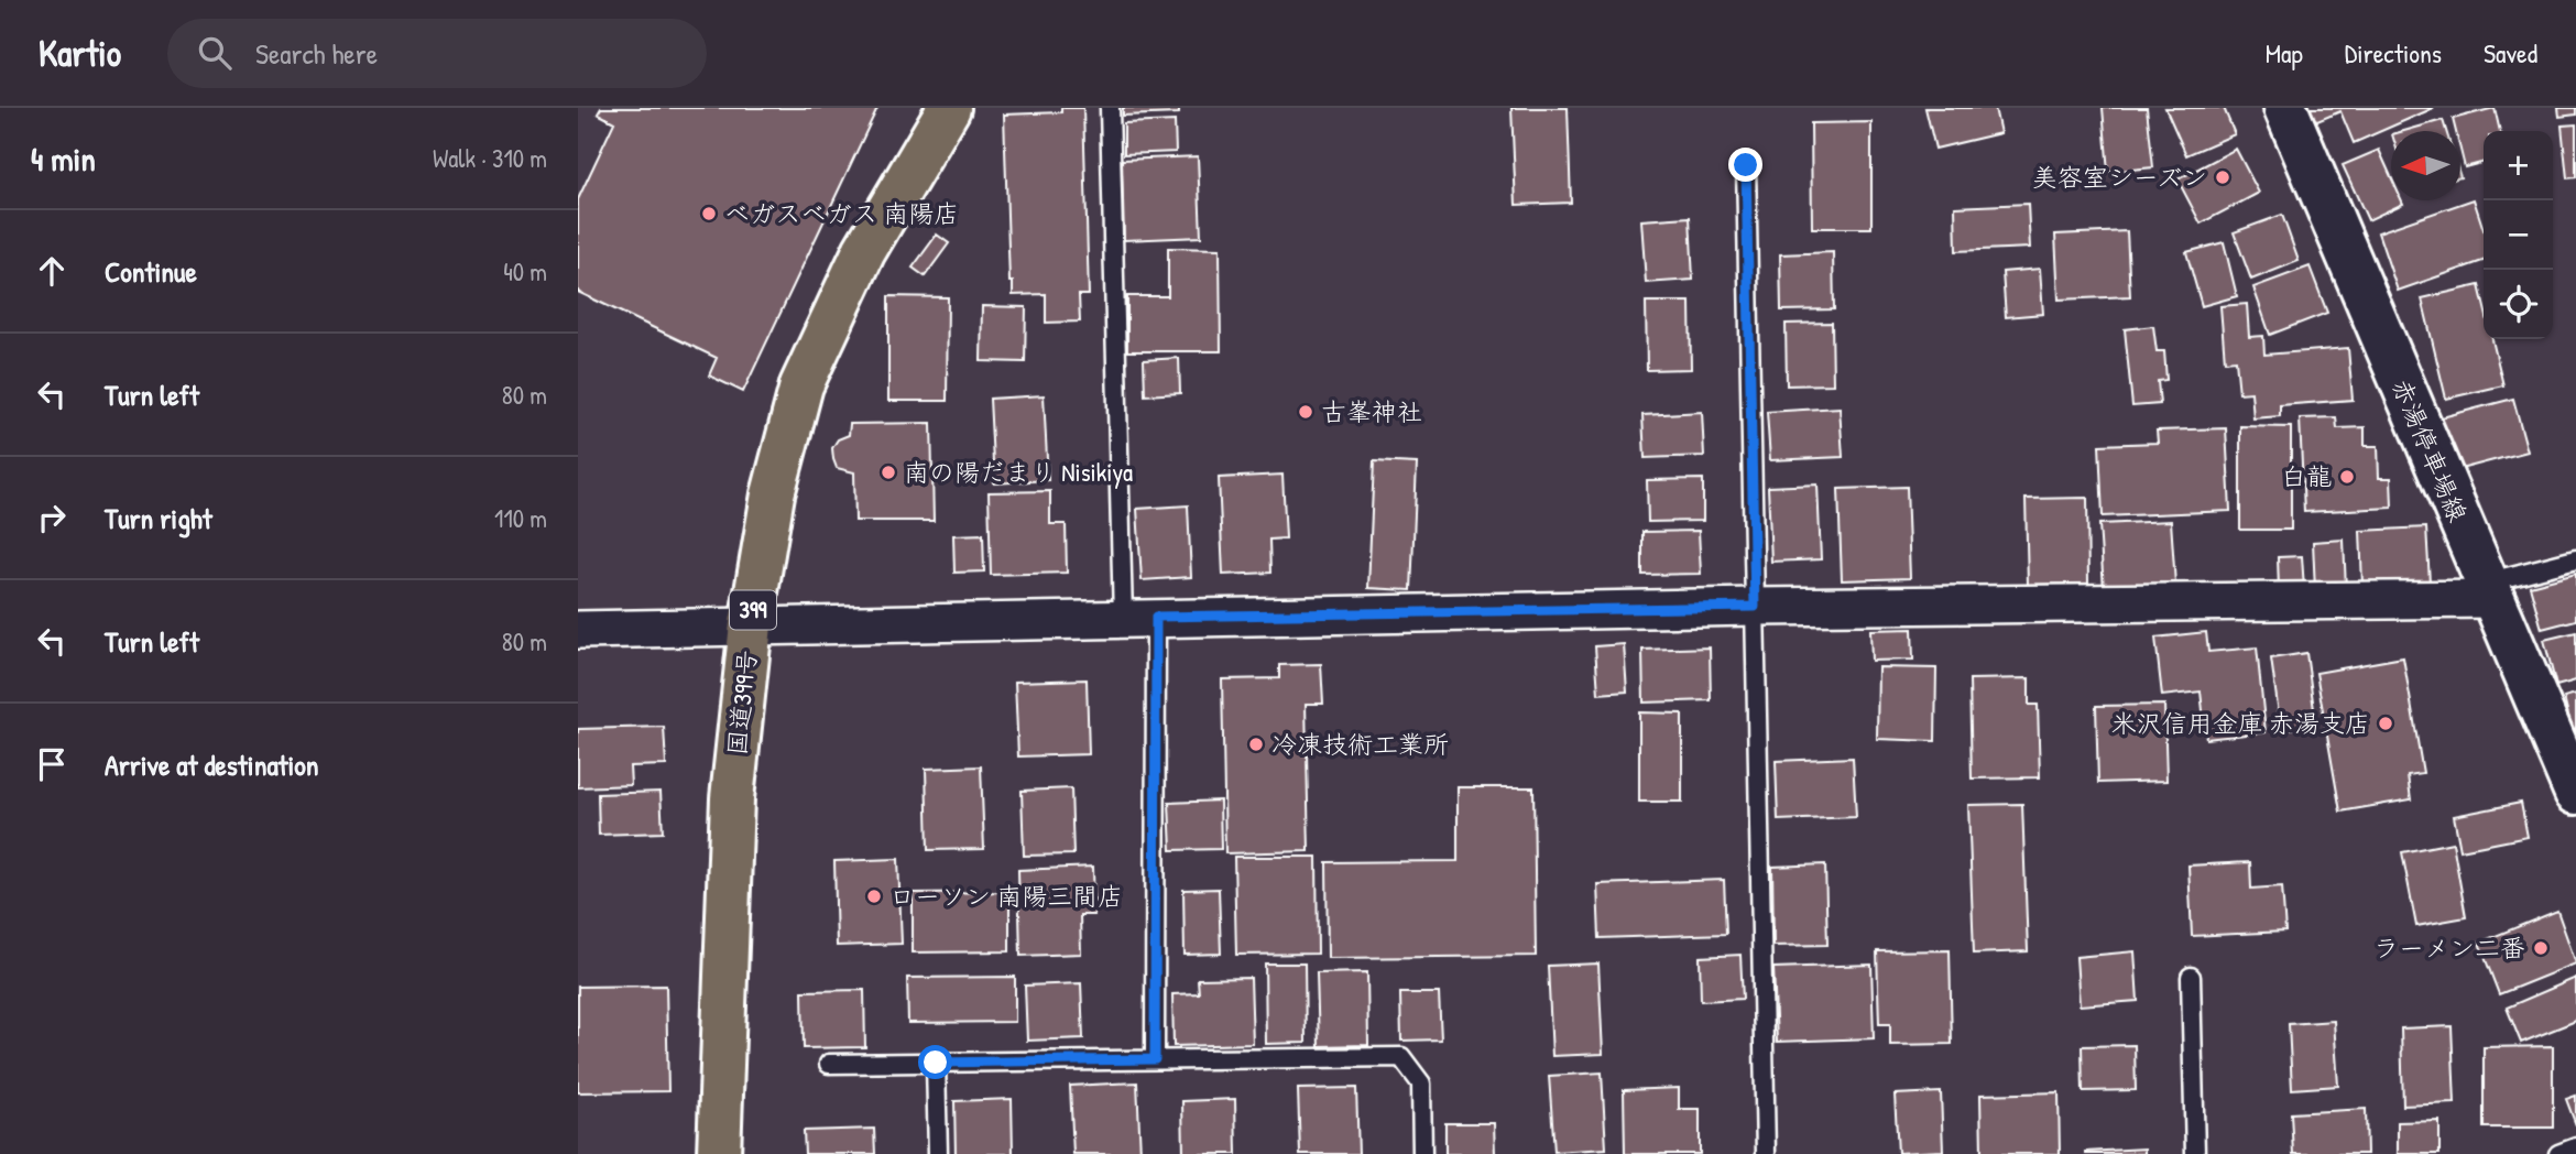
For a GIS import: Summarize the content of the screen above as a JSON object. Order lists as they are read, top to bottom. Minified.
{"streets":{"highway":["399","国道399号"],"main road":["赤湯停車場線"]},"places":["美容室シーズン","ベガスベガス 南陽店","古峯神社","南の陽だまり Nisikiya","白龍","米沢信用金庫 赤湯支店","冷凍技術工業所","ローソン 南陽三間店","ラーメン二番"],"north":"left","page":{"header":"Kartio","search":"Search here","nav":["Map","Directions","Saved"],"heading":["4 min","Walk · 310 m"],"map_buttons":["+","−"],"list":[["Continue","40 m"],["Turn left","80 m"],["Turn right","110 m"],["Turn left","80 m"],"Arrive at destination"]}}
